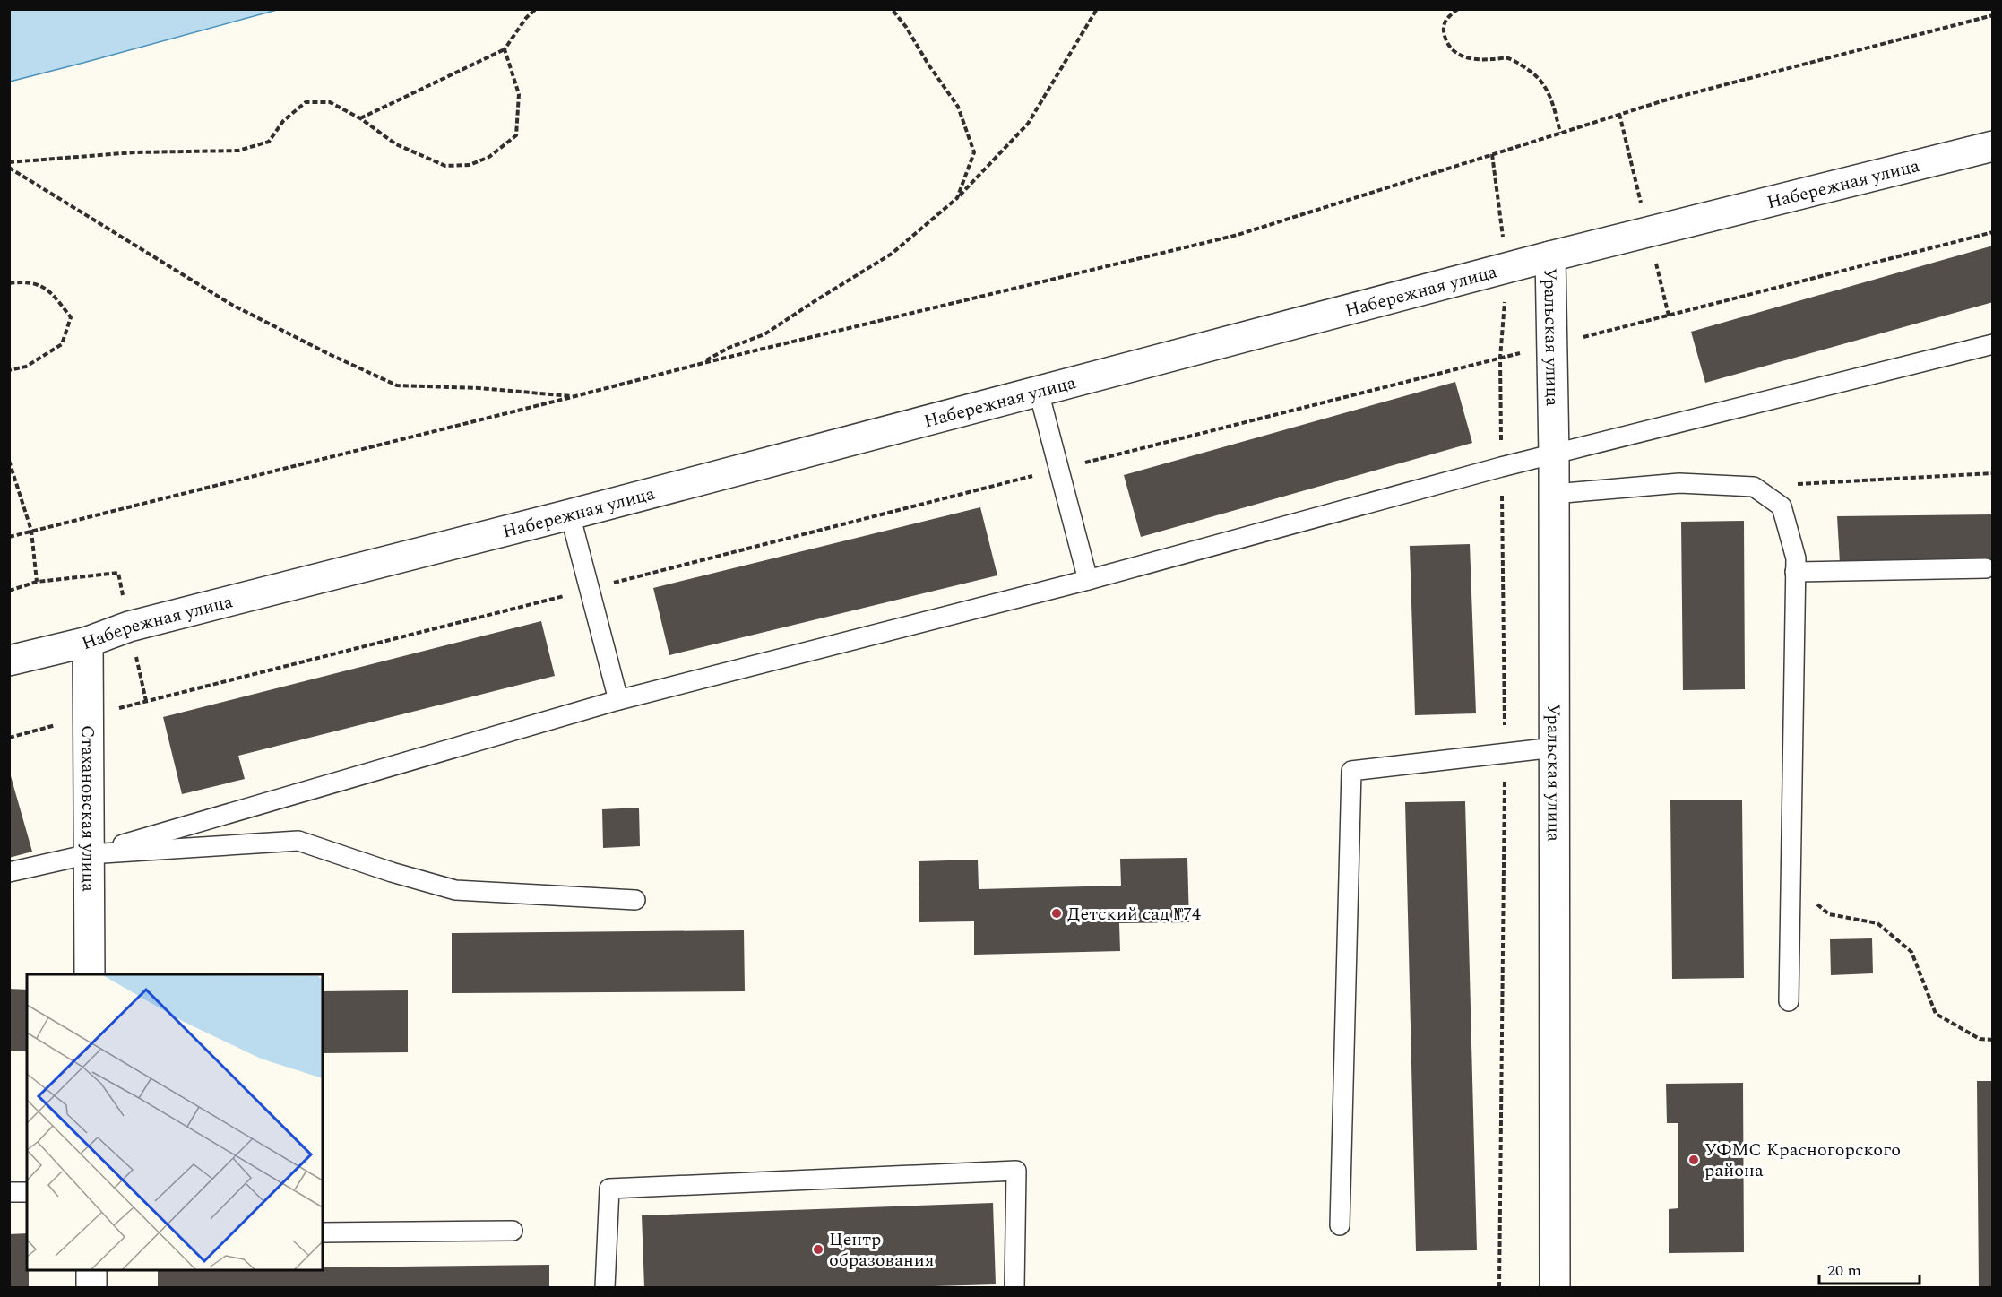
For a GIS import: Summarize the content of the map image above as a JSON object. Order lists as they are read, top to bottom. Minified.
{"streets":{"street":["Набережная улица","Уральская улица","Стахановская улица"]},"crossings":[["Набережная улица","Уральская улица"],["Набережная улица","Стахановская улица"]],"places":["Детский сад №74","УФМС Красногорского района","Центр образования"],"scale_bar":"20 m"}
